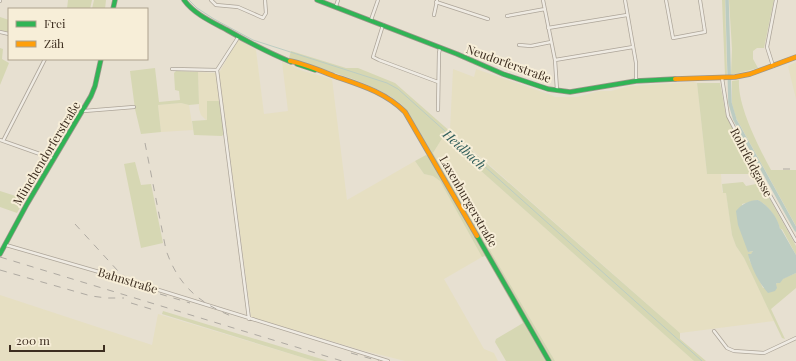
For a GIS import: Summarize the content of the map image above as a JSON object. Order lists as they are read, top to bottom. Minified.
{"streets":{"street":["Neudorferstraße","Münchendorferstraße","Rohrfeldgasse","Laxenburgerstraße","Bahnstraße"]},"crossings":[["Neudorferstraße","Rohrfeldgasse"],["Münchendorferstraße","Bahnstraße"]],"water":["Heidbach"],"legend":["Frei","Zäh"],"scale_bar":"200 m"}
